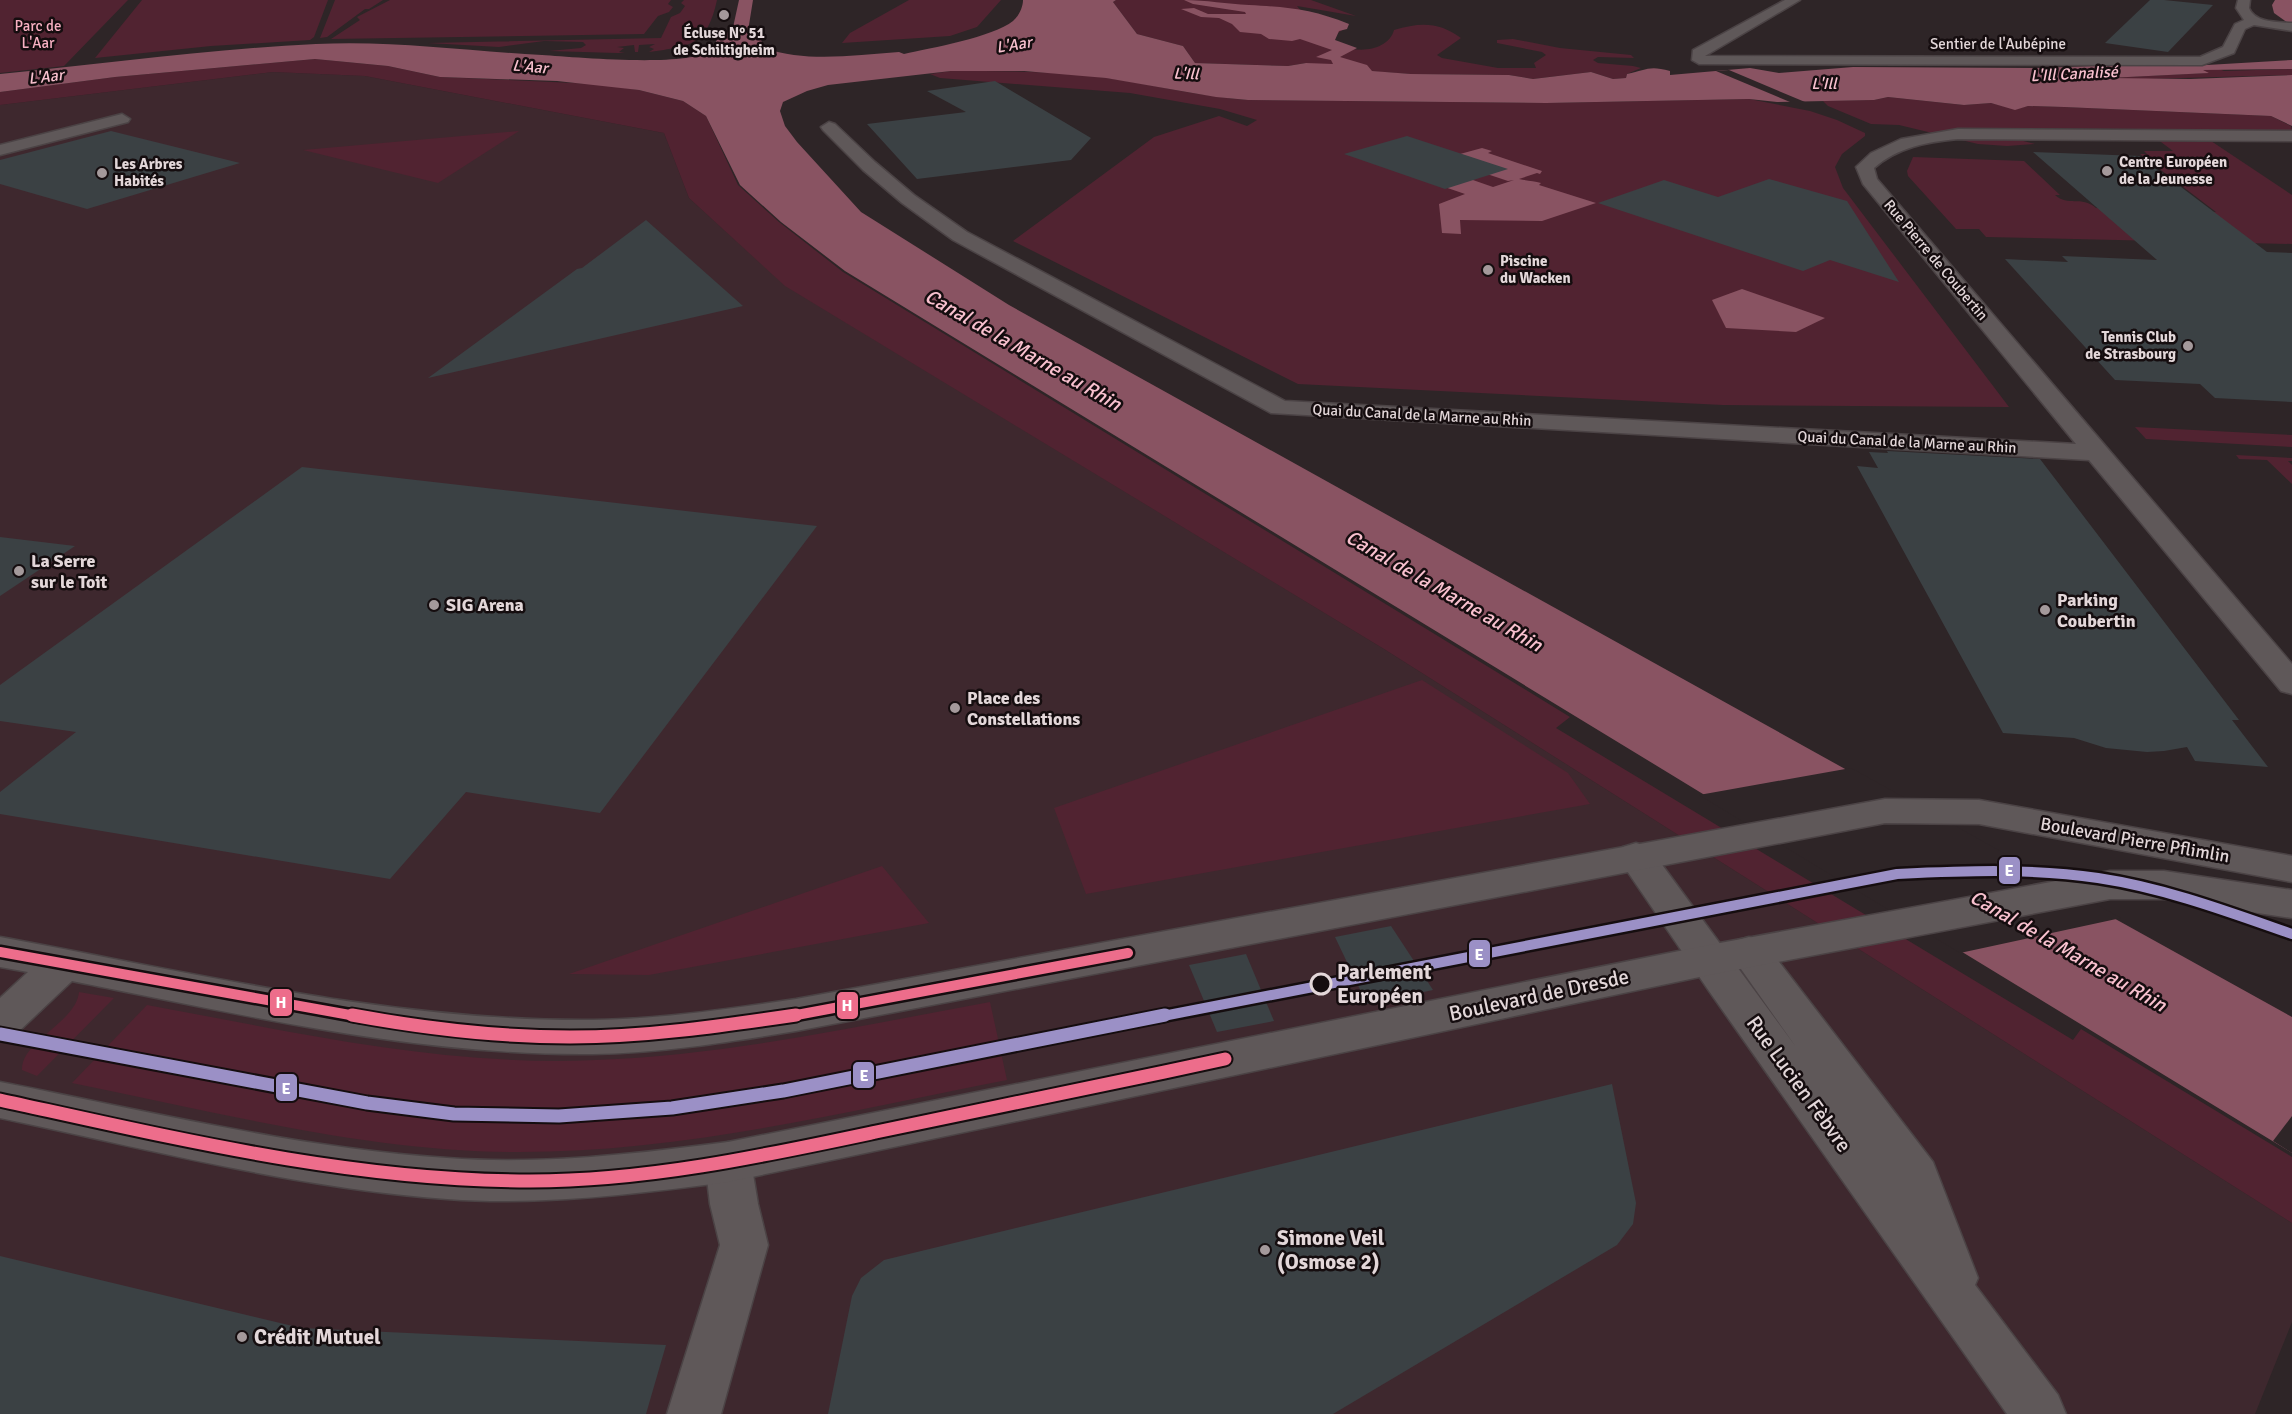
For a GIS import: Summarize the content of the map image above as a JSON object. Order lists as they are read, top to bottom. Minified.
{"streets":{"street":["Sentier de l'Aubépine","Rue Pierre de Coubertin","Quai du Canal de la Marne au Rhin","Boulevard Pierre Pflimlin","Boulevard de Dresde","Rue Lucien Fèbvre"]},"crossings":[["Rue Pierre de Coubertin","Quai du Canal de la Marne au Rhin"],["Boulevard Pierre Pflimlin","Boulevard de Dresde"],["Boulevard Pierre Pflimlin","Rue Lucien Fèbvre"],["Boulevard de Dresde","Rue Lucien Fèbvre"]],"water":["L'Aar","L'Ill","L'Ill Canalisé","Canal de la Marne au Rhin"],"parks":["Parc de L'Aar"],"places":["Écluse N° 51 de Schiltigheim","Centre Européen de la Jeunesse","Les Arbres Habités","Piscine du Wacken","Tennis Club de Strasbourg","La Serre sur le Toit","SIG Arena","Parking Coubertin","Place des Constellations","Parlement Européen","Simone Veil (Osmose 2)","Crédit Mutuel"],"lines":["transit line E","transit line H"]}
